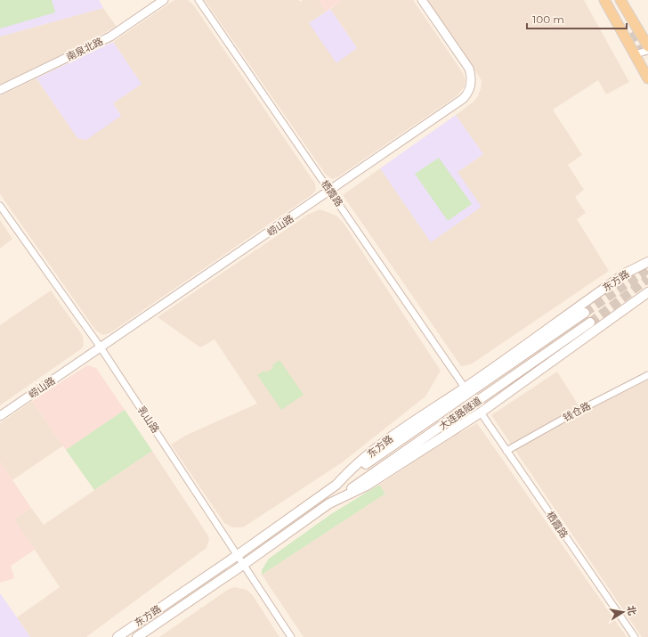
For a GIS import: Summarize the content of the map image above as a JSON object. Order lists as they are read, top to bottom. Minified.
{"streets":{"main road":["东方路","大连路隧道"],"street":["南泉北路","栖霞路","崂山路","钱仓路","乳山路"]},"crossings":[["栖霞路","崂山路"],["栖霞路","东方路"],["栖霞路","钱仓路"],["崂山路","乳山路"],["东方路","大连路隧道"],["东方路","乳山路"]],"scale_bar":"100 m","north":"right"}
